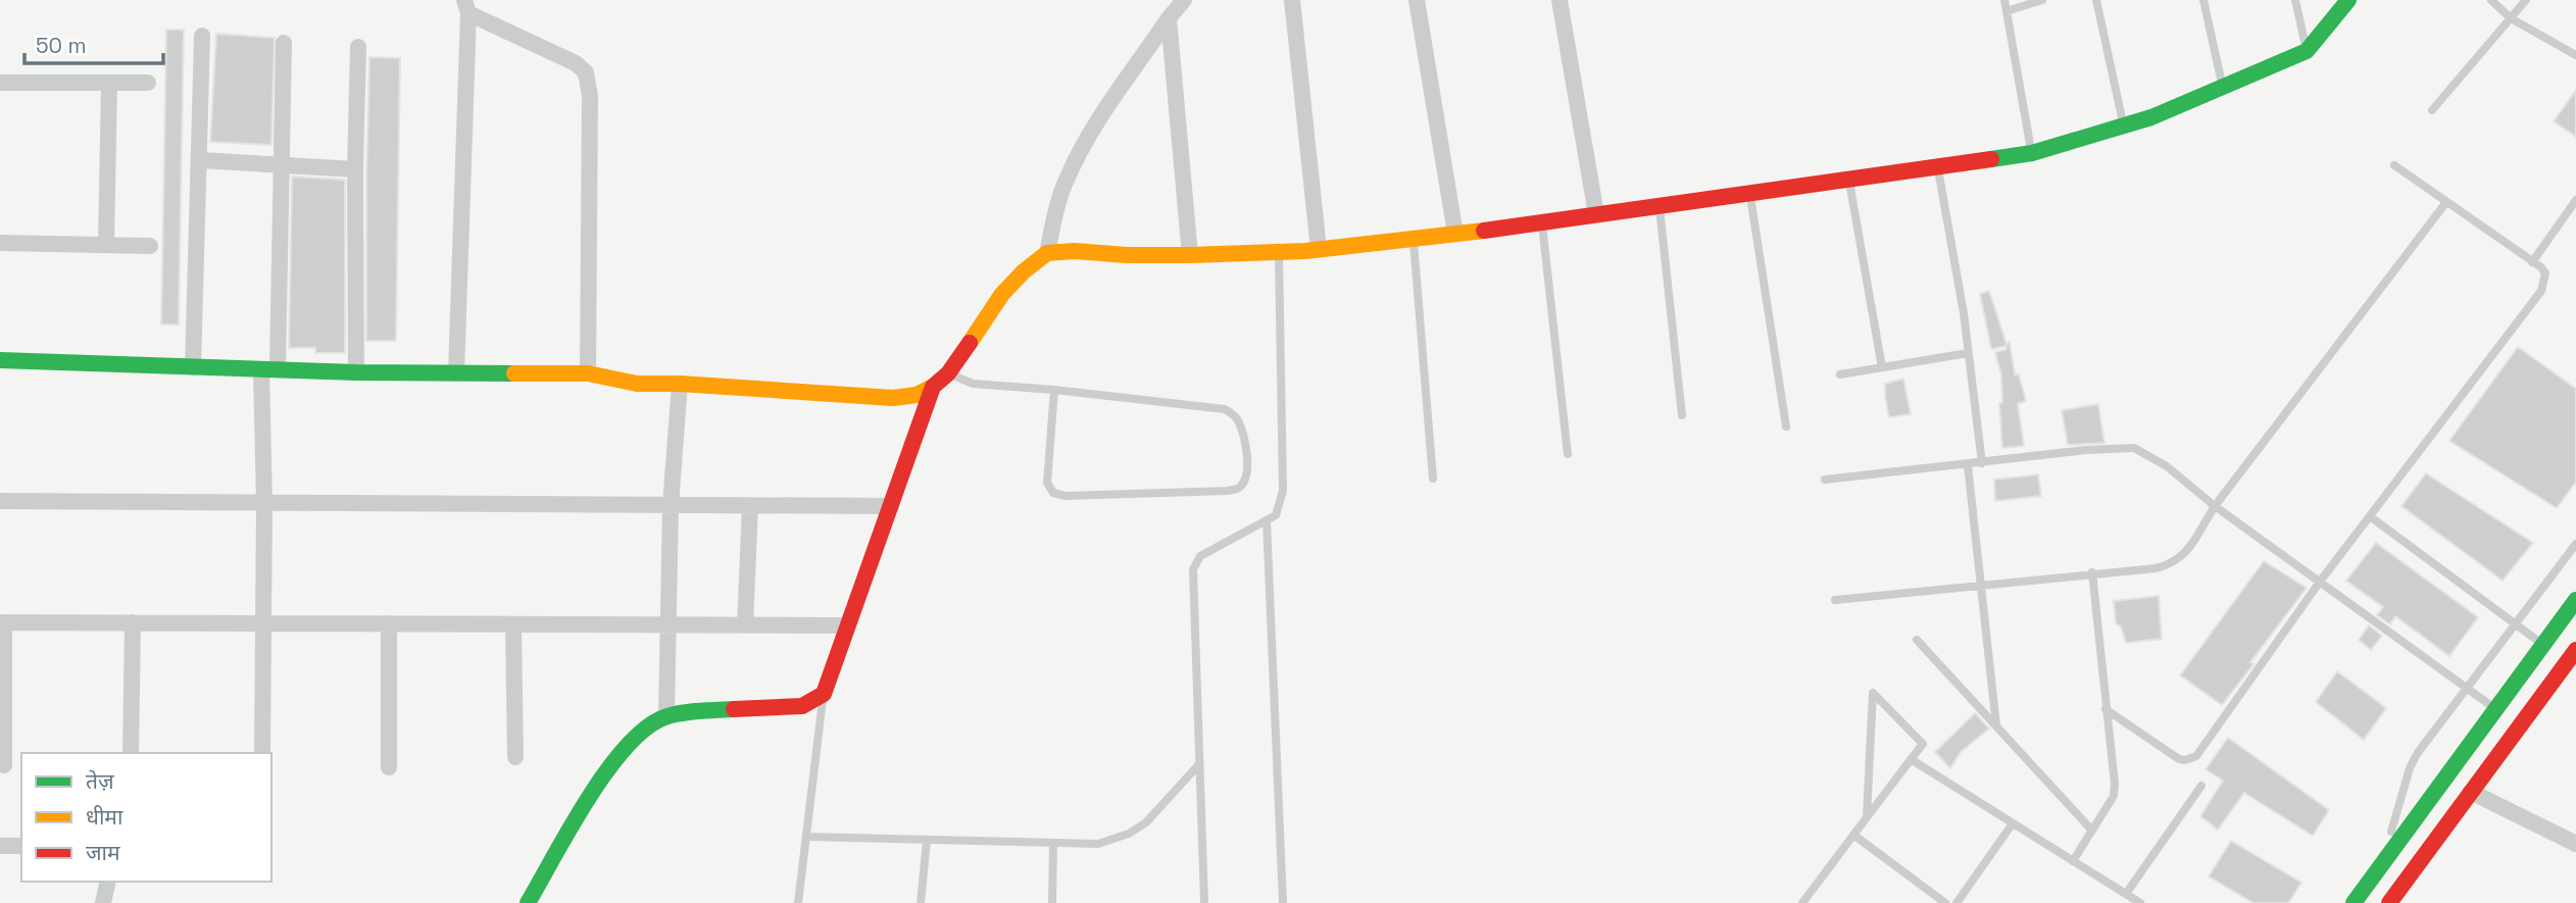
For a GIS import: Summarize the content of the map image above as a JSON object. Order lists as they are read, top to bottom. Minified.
{"legend":["तेज़","धीमा","जाम"],"scale_bar":"50 m"}
